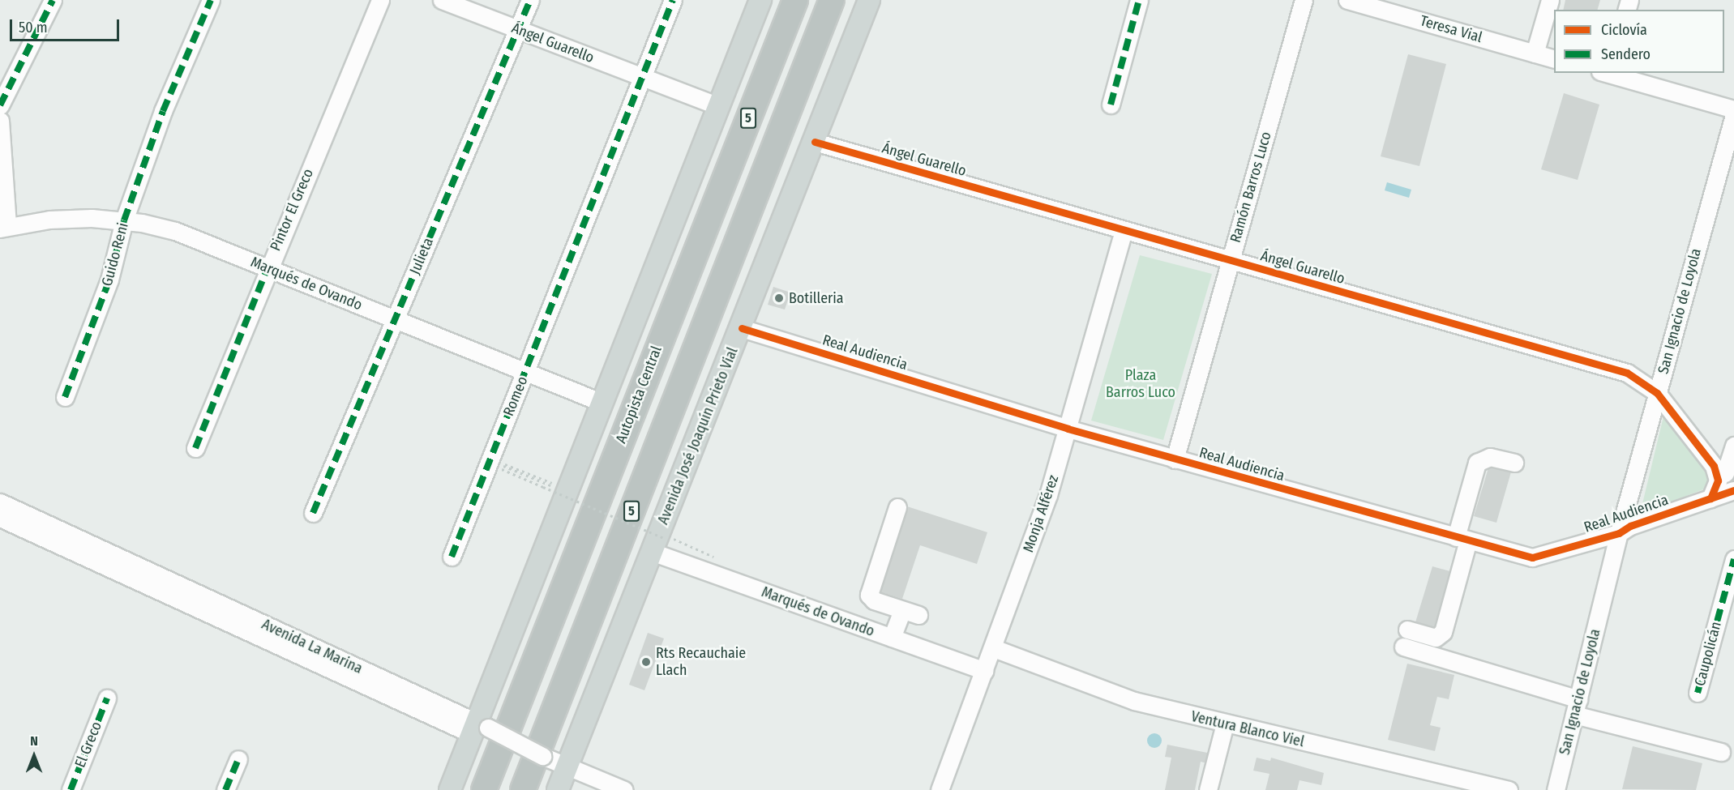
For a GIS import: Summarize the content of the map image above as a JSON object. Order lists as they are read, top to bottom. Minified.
{"streets":{"highway":["5","Autopista Central"],"main road":["Avenida José Joaquín Prieto Vial"],"street":["Teresa Vial","Ángel Guarello","Ramón Barros Luco","Pintor El Greco","Guido Reni","Julieta","Marqués de Ovando","San Ignacio de Loyola","Real Audiencia","Romeo","Monja Alférez","Avenida La Marina","Caupolicán","Ventura Blanco Viel","El Greco"]},"crossings":[["Ángel Guarello","Ramón Barros Luco"],["Ángel Guarello","Julieta"],["Ángel Guarello","San Ignacio de Loyola"],["Ángel Guarello","Romeo"],["Ángel Guarello","Avenida José Joaquín Prieto Vial"],["Ángel Guarello","Monja Alférez"],["Ramón Barros Luco","Real Audiencia"],["Pintor El Greco","Marqués de Ovando"],["Guido Reni","Marqués de Ovando"],["Julieta","Marqués de Ovando"],["Marqués de Ovando","Romeo"],["Marqués de Ovando","Avenida José Joaquín Prieto Vial"],["Marqués de Ovando","Monja Alférez"],["San Ignacio de Loyola","Real Audiencia"],["Real Audiencia","Avenida José Joaquín Prieto Vial"],["Real Audiencia","Monja Alférez"],["Avenida José Joaquín Prieto Vial","Avenida La Marina"],["Monja Alférez","Ventura Blanco Viel"]],"parks":["Plaza Barros Luco"],"places":["Botilleria","Rts Recauchaie Llach"],"legend":["Ciclovía","Sendero"],"scale_bar":"50 m","north":"top"}
